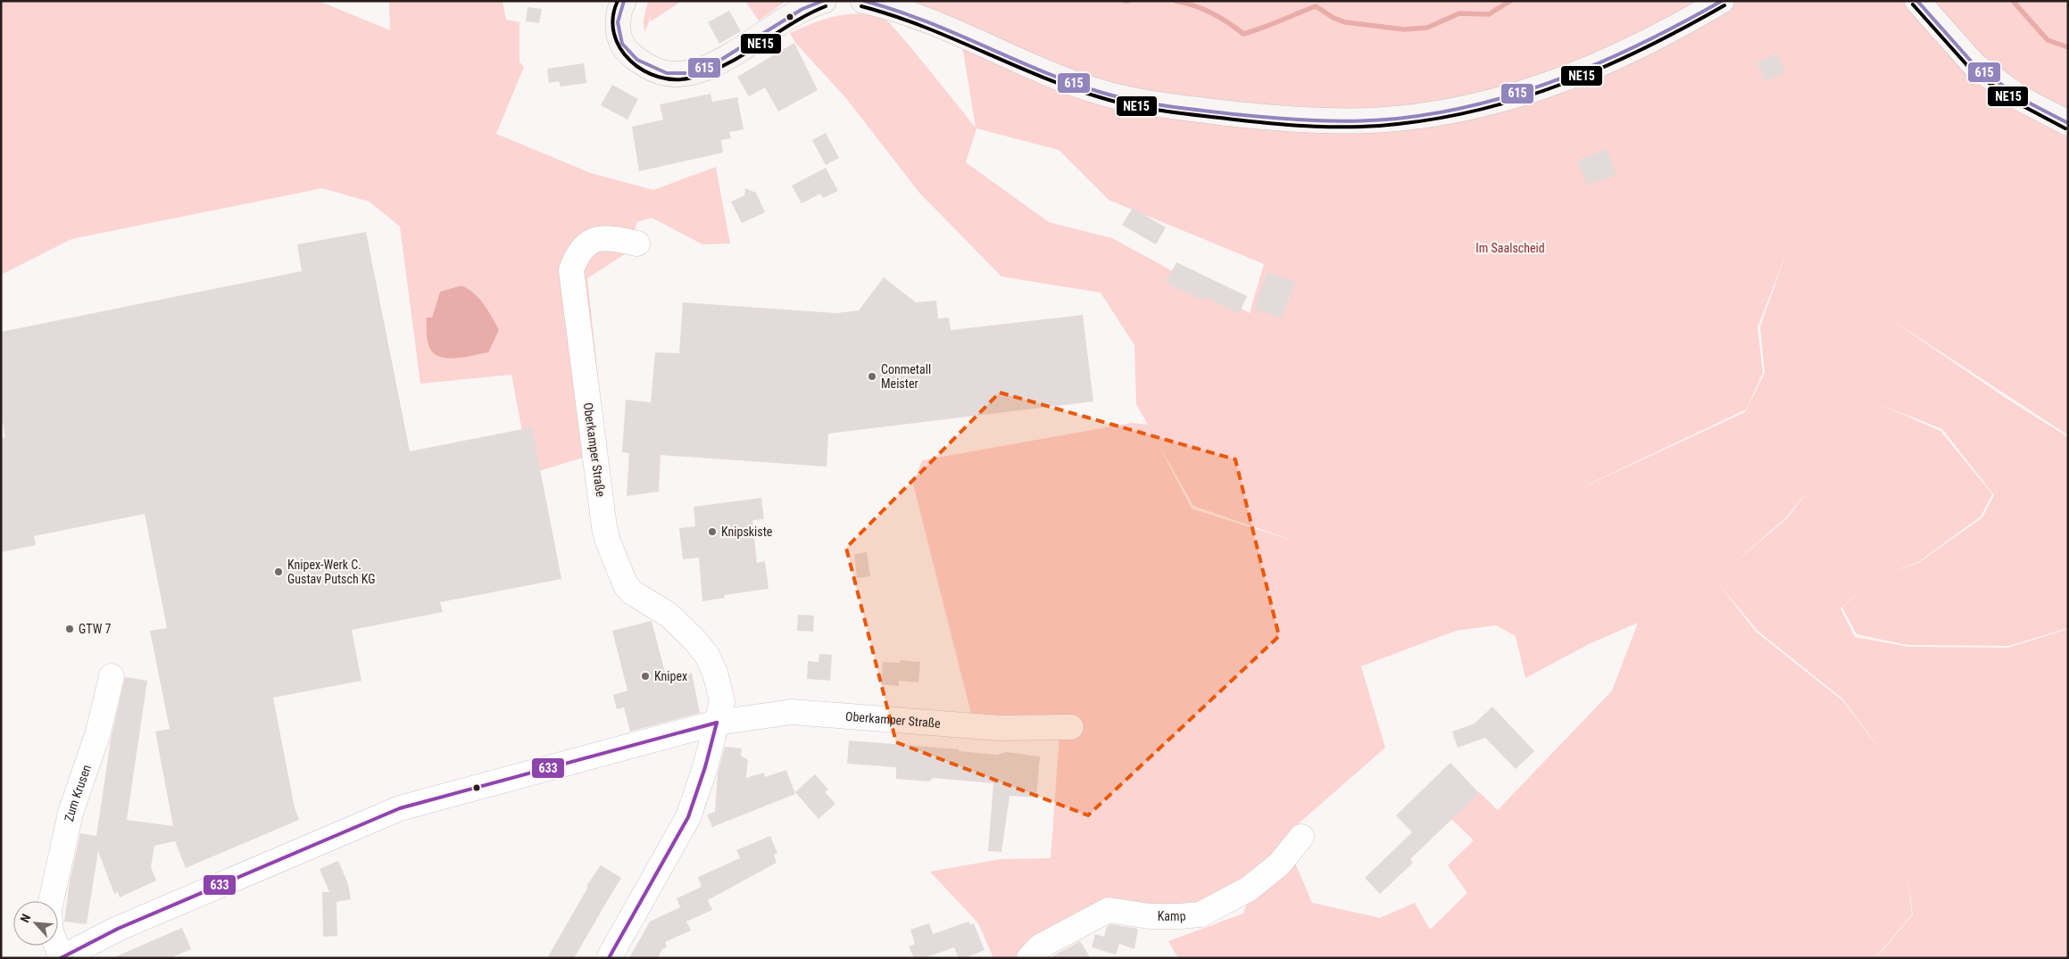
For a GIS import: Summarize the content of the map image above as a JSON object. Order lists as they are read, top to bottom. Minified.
{"streets":{"street":["Oberkamper Straße","Zum Krusen","Kamp"]},"crossings":[["Oberkamper Straße","Zum Krusen"]],"parks":["Im Saalscheid"],"places":["Conmetall Meister","Knipskiste","Knipex-Werk C. Gustav Putsch KG","GTW 7","Knipex"],"lines":["transit line 615","transit line NE15","transit line 633"],"north":"top left"}
